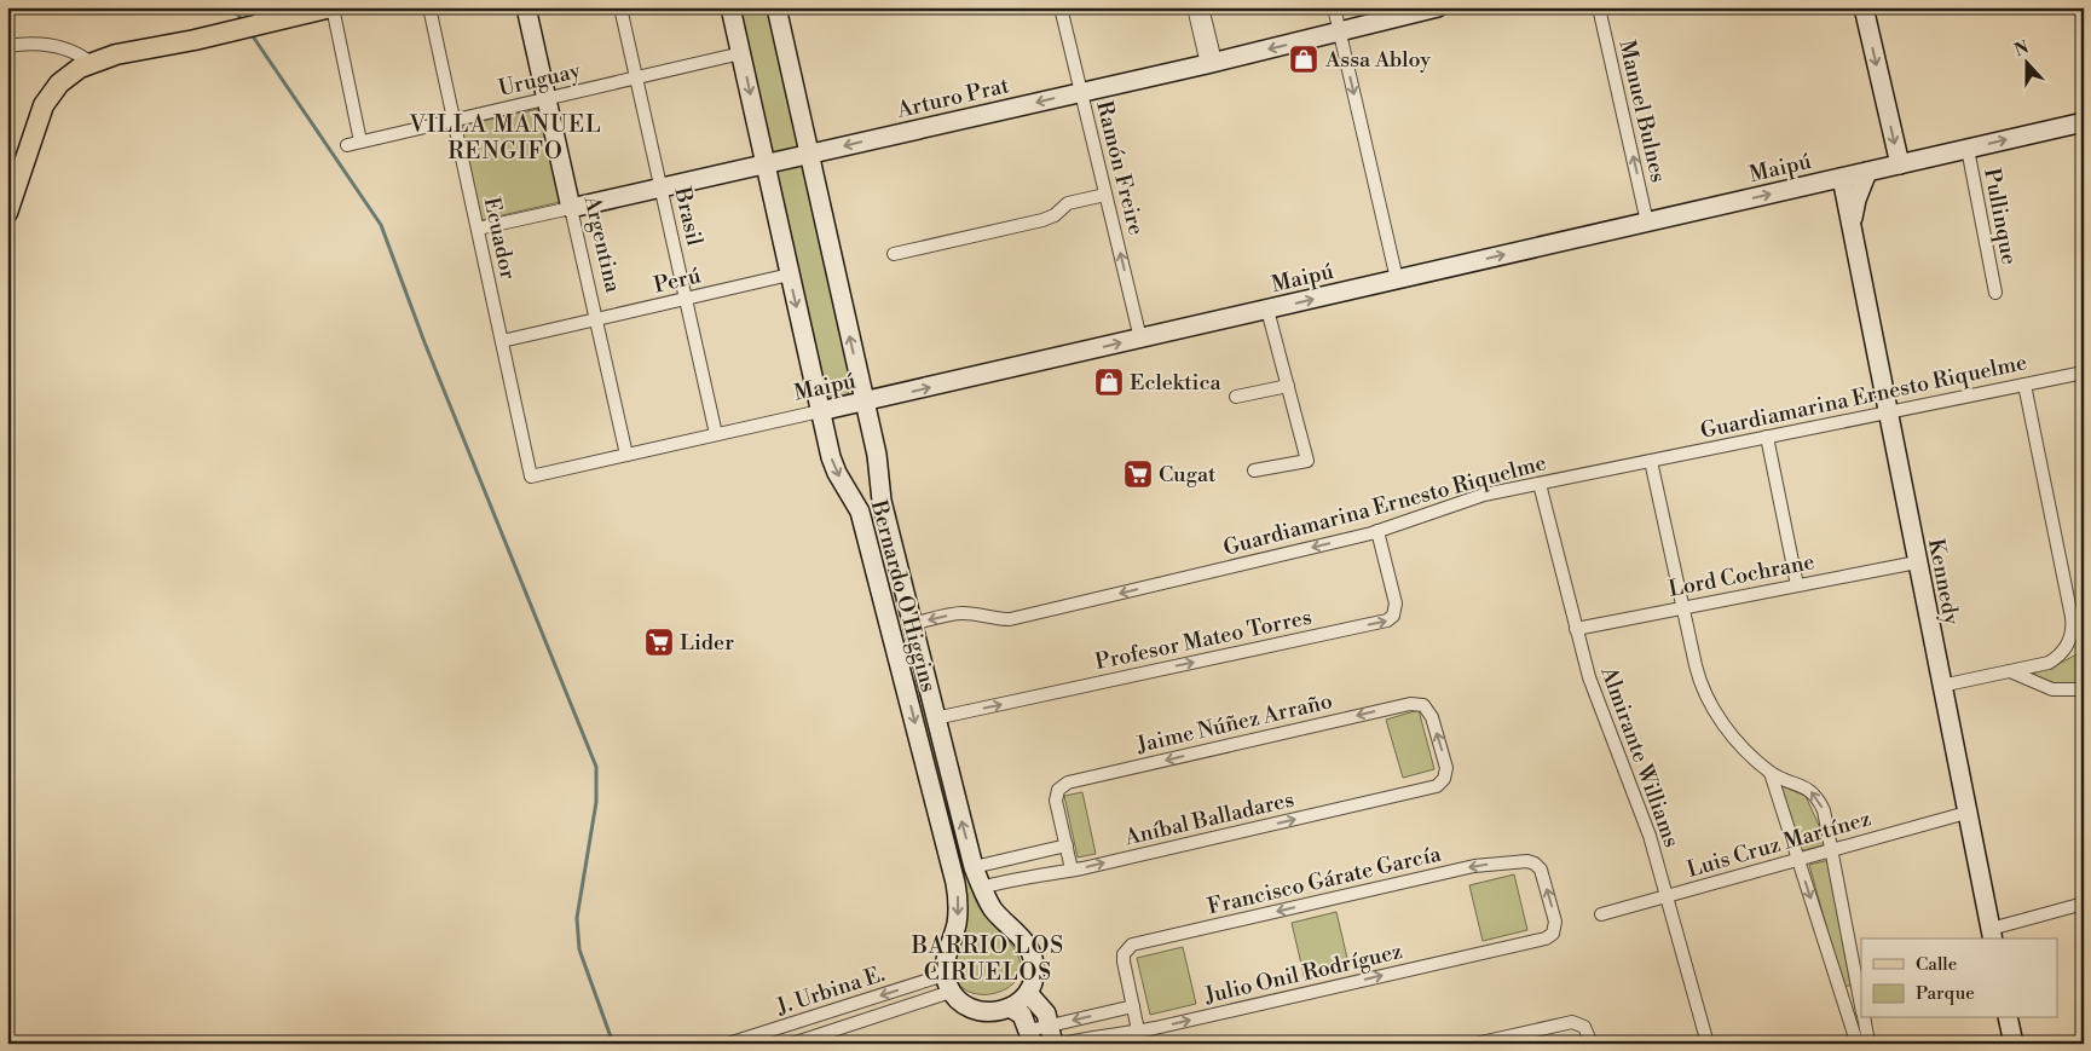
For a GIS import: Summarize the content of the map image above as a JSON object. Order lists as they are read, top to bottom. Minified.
{"streets":{"street":["Uruguay","Arturo Prat","Manuel Bulnes","Ramón Freire","Maipú","Brasil","Pullinque","Ecuador","Argentina","Perú","Guardiamarina Ernesto Riquelme","Lord Cochrane","Kennedy","Bernardo O'Higgins","Profesor Mateo Torres","Jaime Núñez Arraño","Almirante Williams","Aníbal Balladares","Luis Cruz Martínez","Francisco Gárate García","Julio Onil Rodríguez","J. Urbina E."]},"crossings":[["Uruguay","Brasil"],["Uruguay","Ecuador"],["Uruguay","Argentina"],["Uruguay","Bernardo O'Higgins"],["Arturo Prat","Ramón Freire"],["Arturo Prat","Brasil"],["Arturo Prat","Ecuador"],["Arturo Prat","Argentina"],["Arturo Prat","Bernardo O'Higgins"],["Manuel Bulnes","Maipú"],["Ramón Freire","Maipú"],["Maipú","Brasil"],["Maipú","Pullinque"],["Maipú","Ecuador"],["Maipú","Argentina"],["Maipú","Kennedy"],["Maipú","Bernardo O'Higgins"],["Brasil","Perú"],["Ecuador","Perú"],["Argentina","Perú"],["Perú","Bernardo O'Higgins"],["Guardiamarina Ernesto Riquelme","Kennedy"],["Guardiamarina Ernesto Riquelme","Bernardo O'Higgins"],["Guardiamarina Ernesto Riquelme","Profesor Mateo Torres"],["Guardiamarina Ernesto Riquelme","Almirante Williams"],["Lord Cochrane","Kennedy"],["Lord Cochrane","Almirante Williams"],["Kennedy","Luis Cruz Martínez"],["Bernardo O'Higgins","Profesor Mateo Torres"],["Bernardo O'Higgins","Aníbal Balladares"],["Bernardo O'Higgins","J. Urbina E."],["Jaime Núñez Arraño","Aníbal Balladares"],["Almirante Williams","Luis Cruz Martínez"],["Francisco Gárate García","Julio Onil Rodríguez"]],"one_way":["Manuel Bulnes","Ramón Freire","Maipú","Guardiamarina Ernesto Riquelme","Profesor Mateo Torres","Jaime Núñez Arraño","Aníbal Balladares","Francisco Gárate García","Julio Onil Rodríguez"],"districts":["VILLA MANUEL RENGIFO","BARRIO LOS CIRUELOS"],"places":{"shop":["Assa Abloy","Eclektica"],"supermarket":["Cugat","Lider"]},"legend":["Calle","Parque"],"north":"top"}
